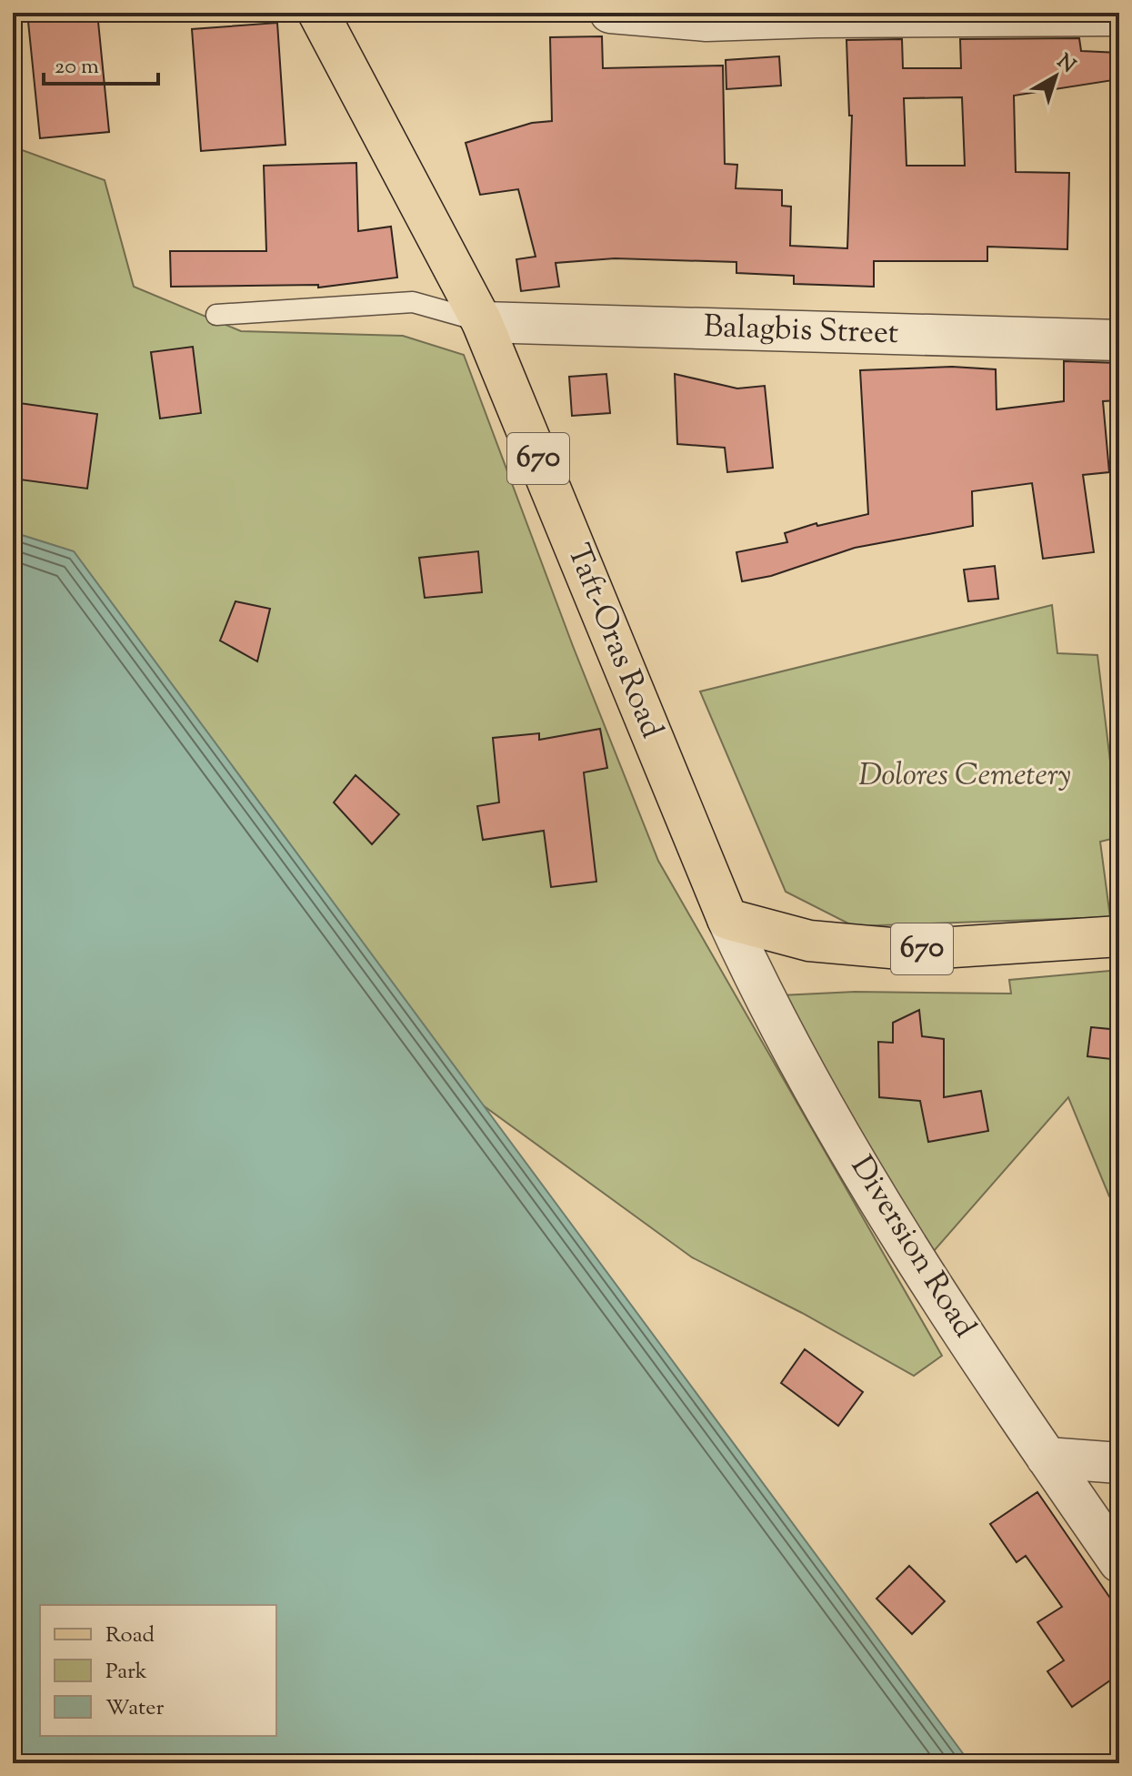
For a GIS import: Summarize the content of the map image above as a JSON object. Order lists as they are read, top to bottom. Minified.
{"streets":{"main road":["670","Taft-Oras Road"],"street":["Balagbis Street","Diversion Road"]},"crossings":[["Balagbis Street","Taft-Oras Road"],["670","Taft-Oras Road"],["670","Diversion Road"],["Taft-Oras Road","Diversion Road"]],"parks":["Dolores Cemetery"],"legend":["Road","Park","Water"],"scale_bar":"20 m","north":"top right"}
